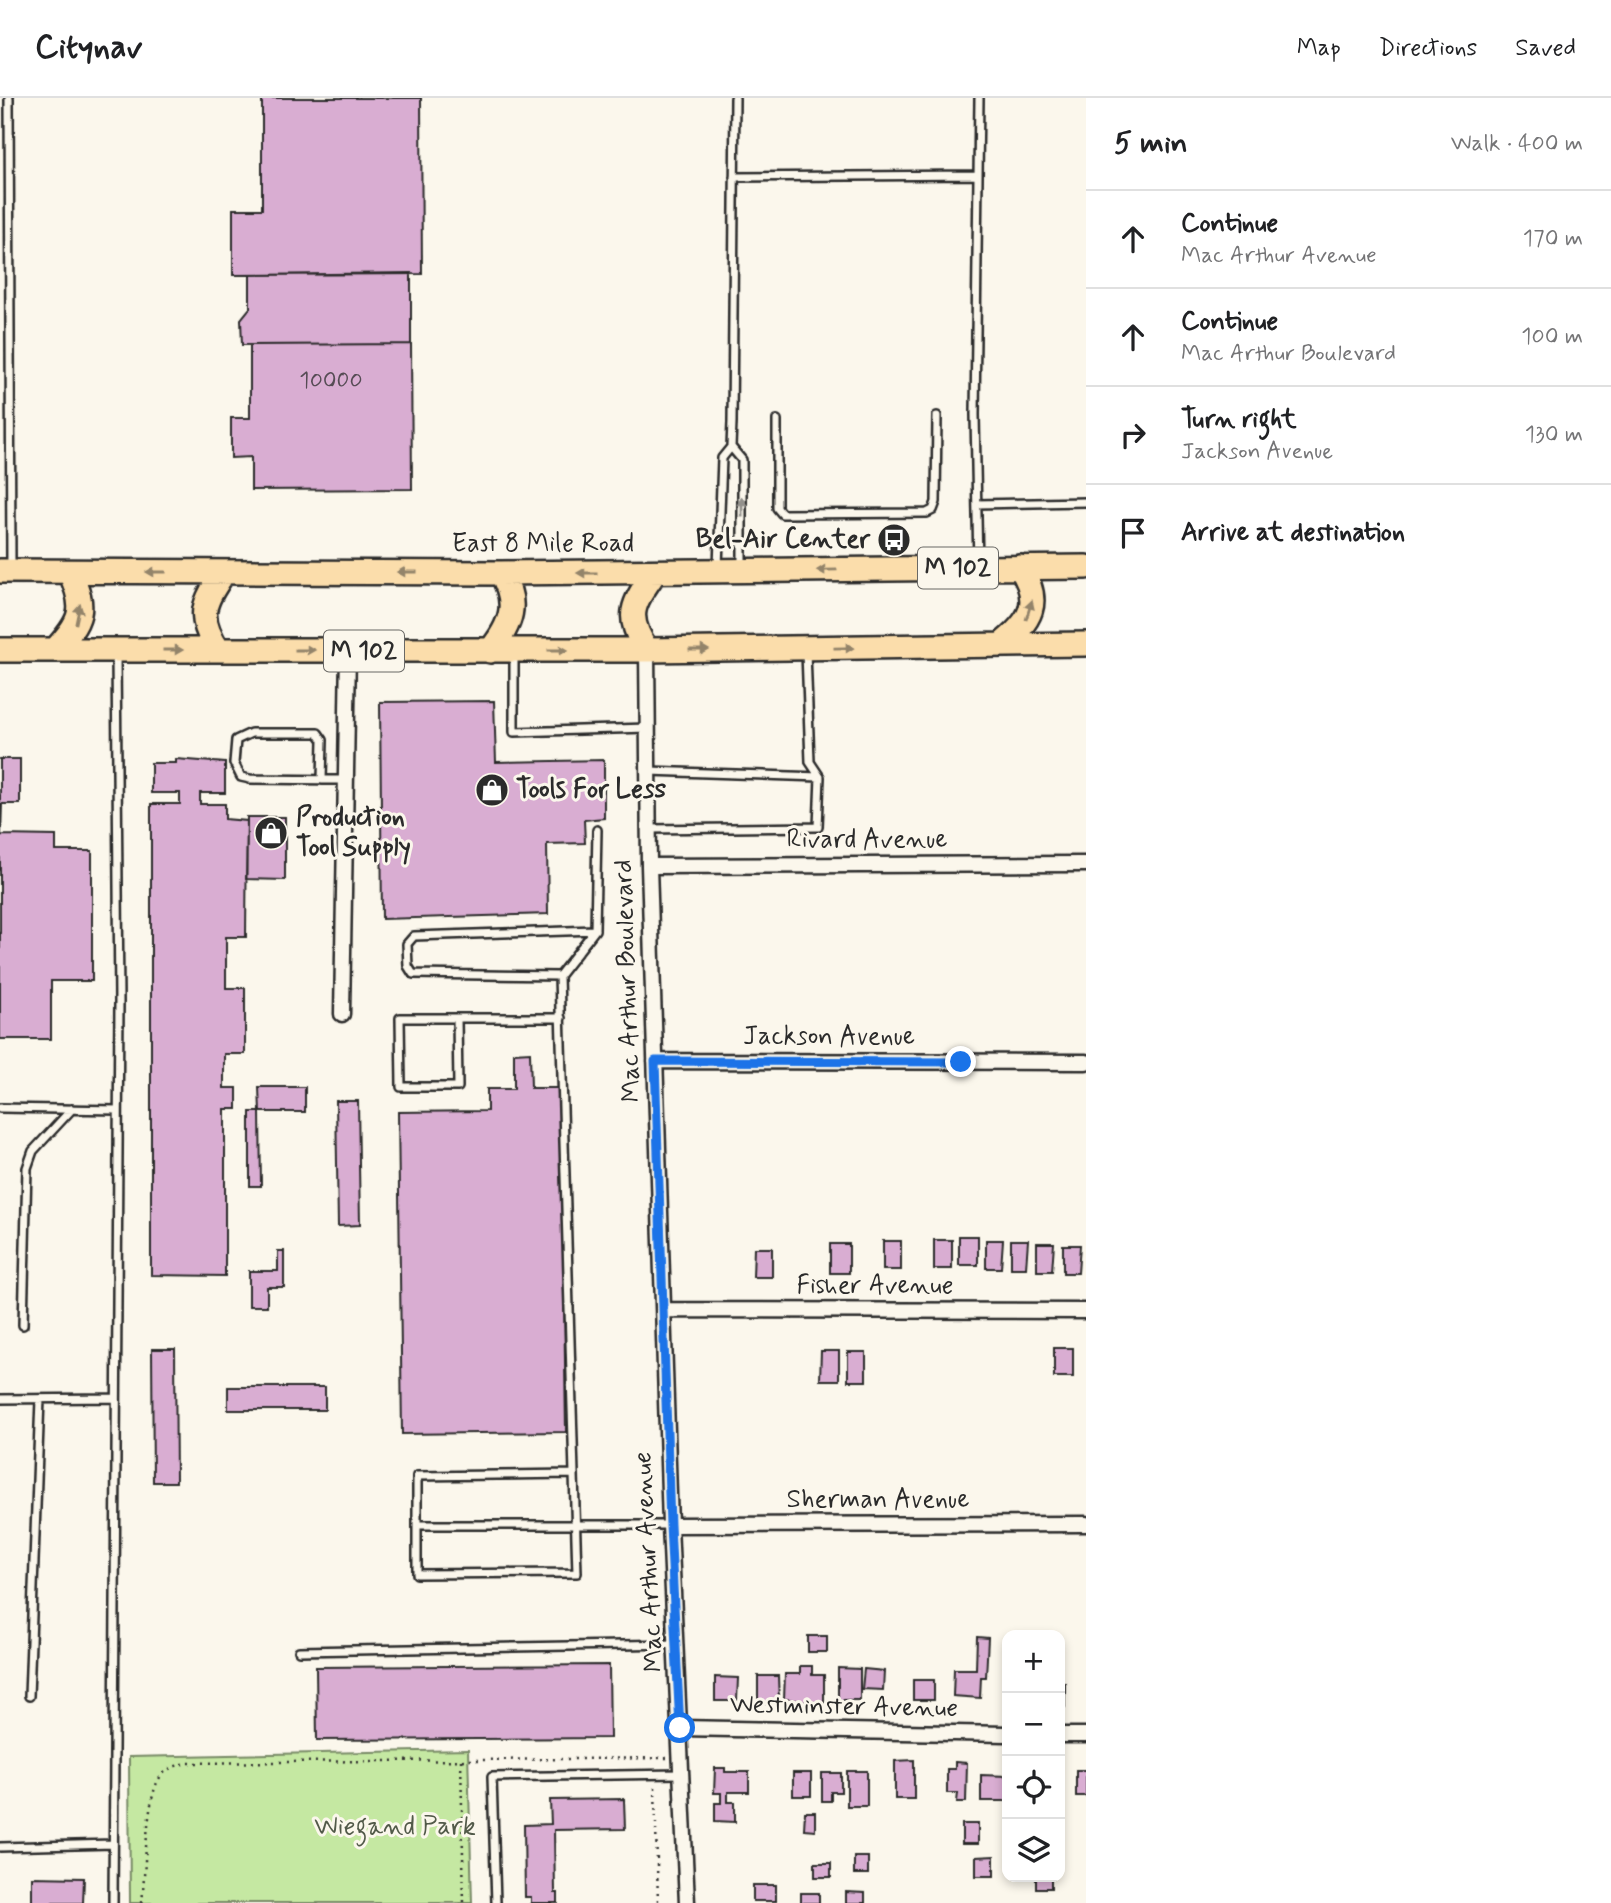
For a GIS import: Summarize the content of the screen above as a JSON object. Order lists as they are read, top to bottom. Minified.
{"streets":{"highway":["East 8 Mile Road","M 102"],"street":["Rivard Avenue","Mac Arthur Boulevard","Jackson Avenue","Fisher Avenue","Sherman Avenue","Mac Arthur Avenue","Westminster Avenue"]},"crossings":[["M 102","Mac Arthur Boulevard"],["Rivard Avenue","Mac Arthur Boulevard"],["Mac Arthur Boulevard","Jackson Avenue"],["Mac Arthur Boulevard","Fisher Avenue"],["Mac Arthur Boulevard","Mac Arthur Avenue"],["Fisher Avenue","Mac Arthur Avenue"],["Sherman Avenue","Mac Arthur Avenue"],["Mac Arthur Avenue","Westminster Avenue"]],"parks":["Wiegand Park"],"places":{"bus stop":["Bel-Air Center"],"shop":["Tools For Less","Production Tool Supply"]},"house_numbers":["10000"],"page":{"header":"Citynav","nav":["Map","Directions","Saved"],"heading":["5 min","Walk · 400 m"],"list":[["Continue","Mac Arthur Avenue","170 m"],["Continue","Mac Arthur Boulevard","100 m"],["Turn right","Jackson Avenue","130 m"],"Arrive at destination"],"map_buttons":["+","−"]}}
